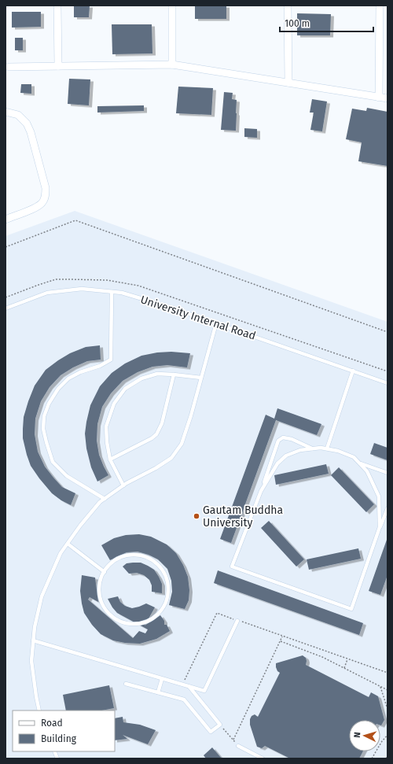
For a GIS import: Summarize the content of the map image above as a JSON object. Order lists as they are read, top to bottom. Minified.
{"streets":{"lane":["University Internal Road"]},"places":["Gautam Buddha University"],"legend":["Road","Building"],"scale_bar":"100 m","north":"left"}
